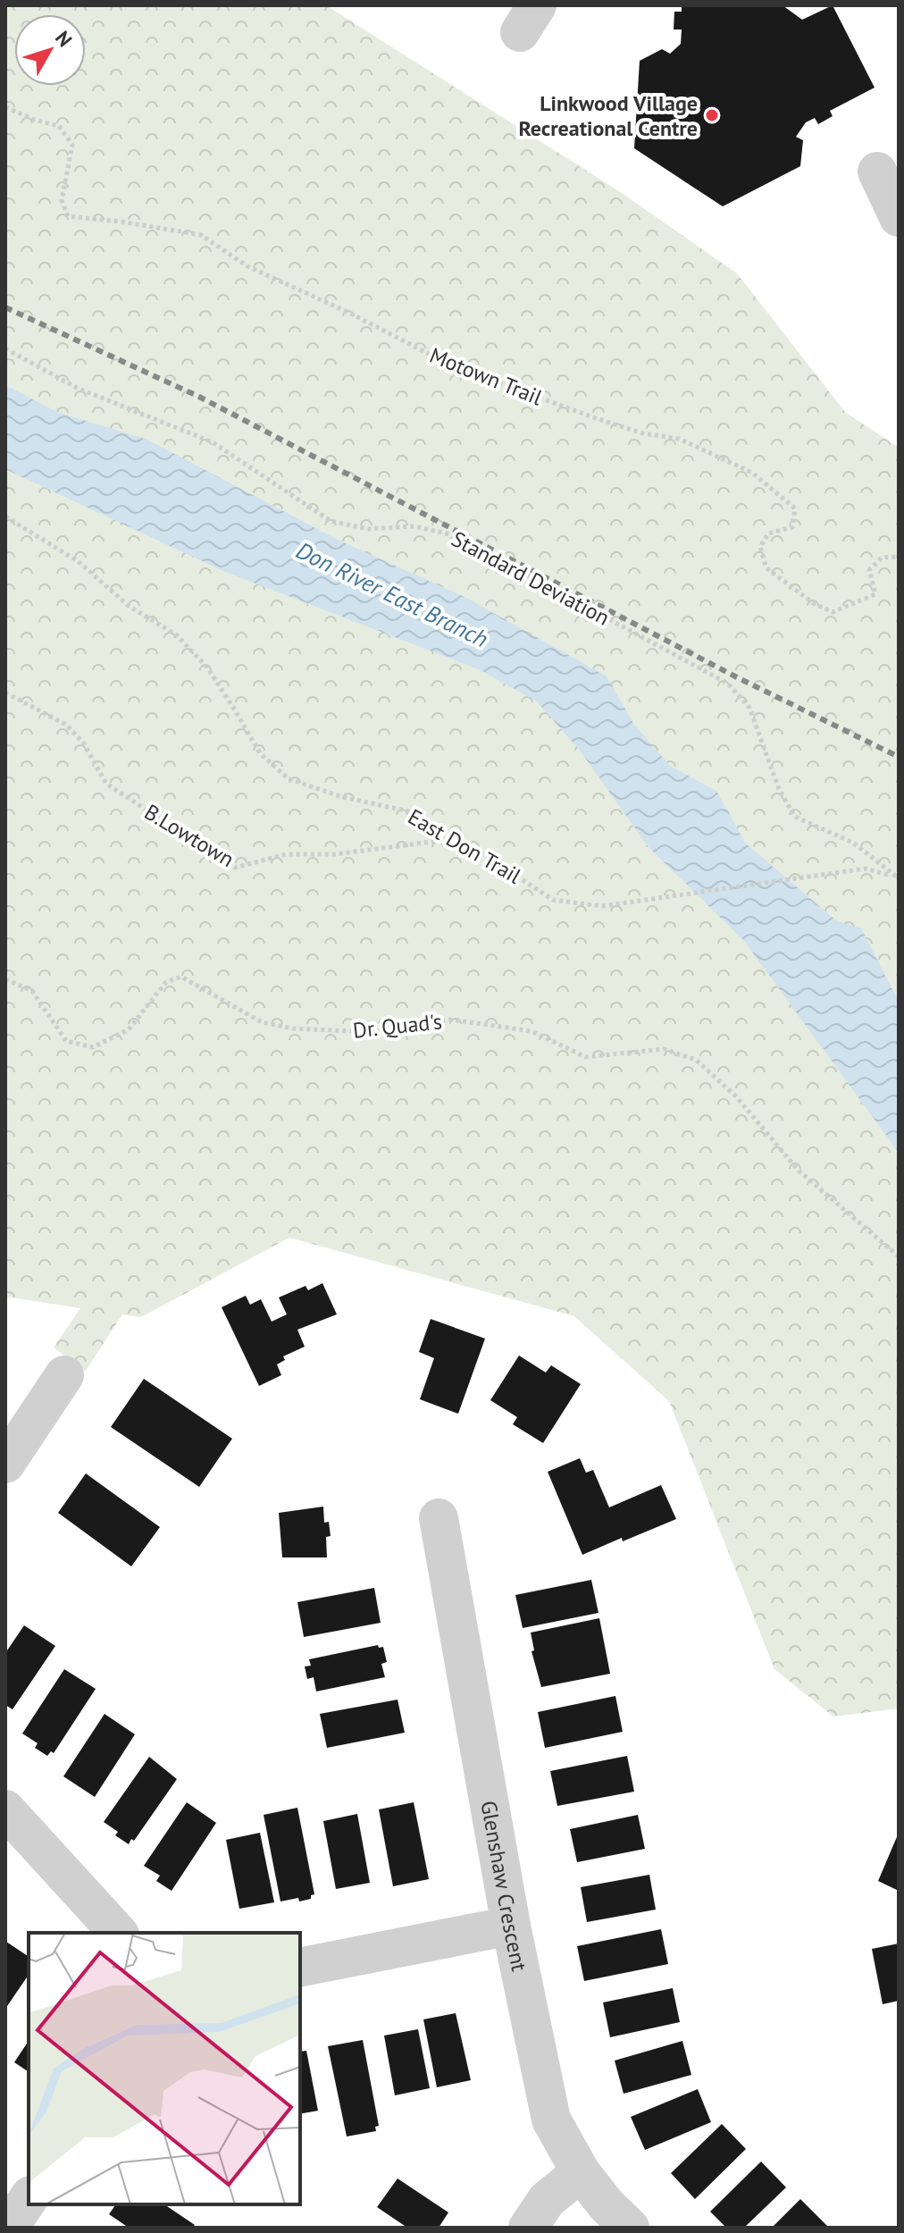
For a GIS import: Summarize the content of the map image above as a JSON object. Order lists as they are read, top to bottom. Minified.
{"streets":{"street":["Glenshaw Crescent"],"path":["Motown Trail","Standard Deviation","B.Lowtown","East Don Trail","Dr. Quad's"]},"crossings":[["Standard Deviation","East Don Trail"],["B.Lowtown","East Don Trail"]],"water":["Don River East Branch"],"places":["Linkwood Village Recreational Centre"],"north":"top right"}
